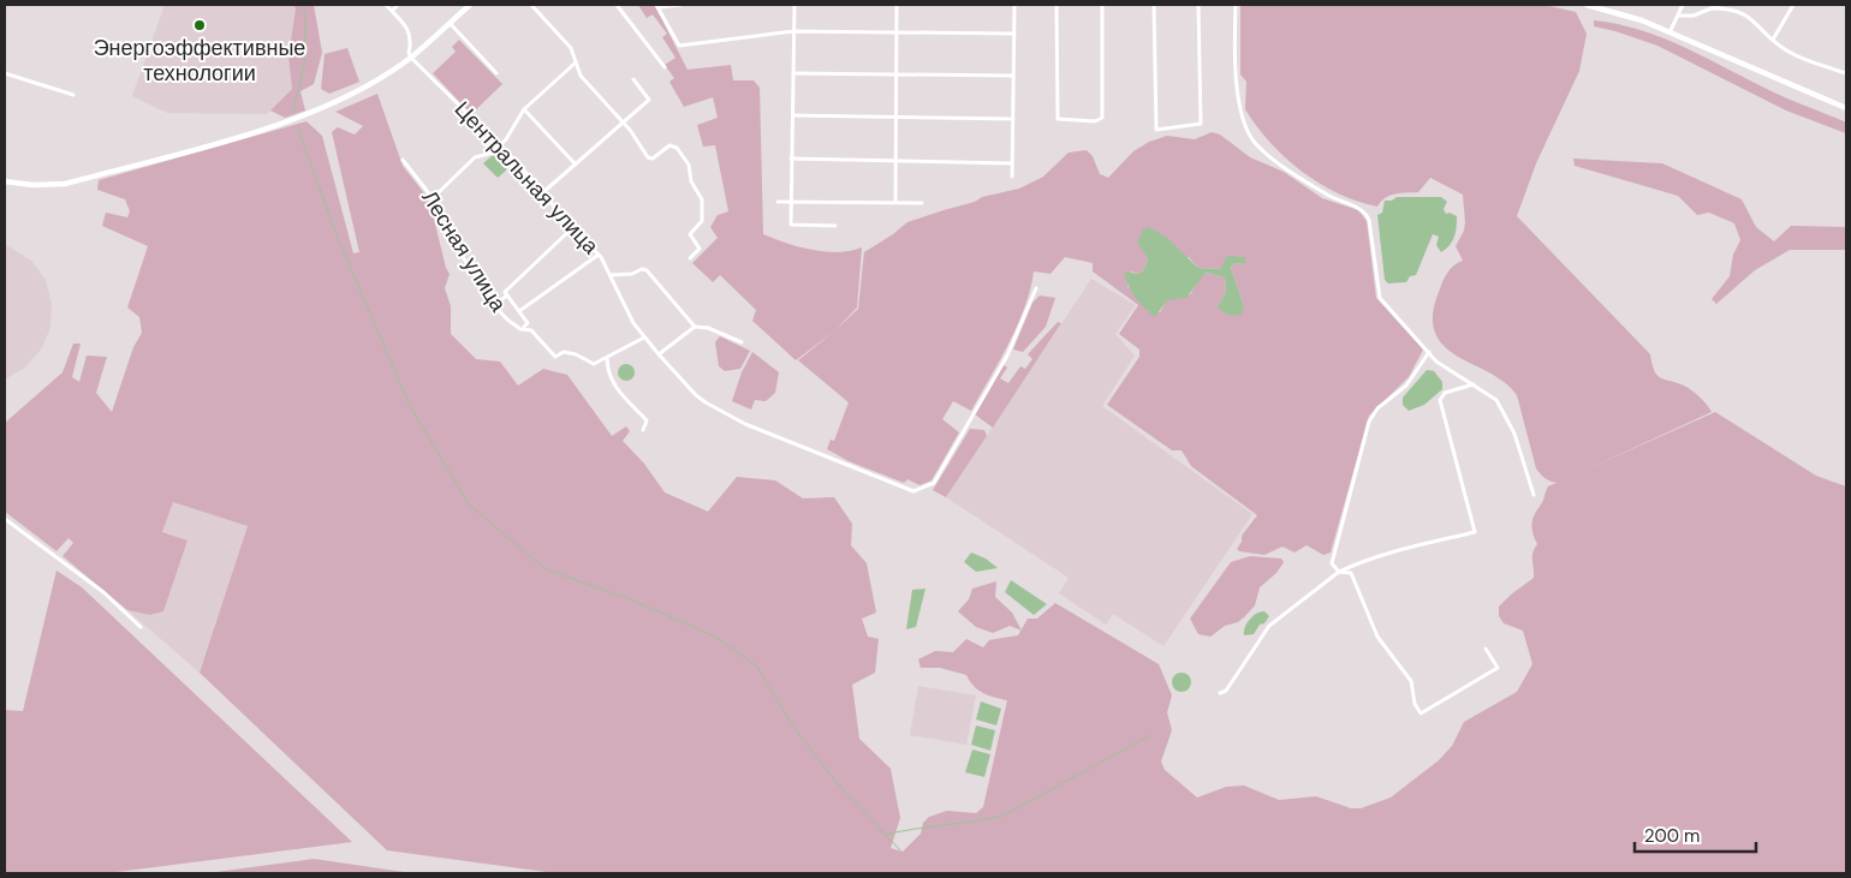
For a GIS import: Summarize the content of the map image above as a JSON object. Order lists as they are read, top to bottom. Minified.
{"streets":{"street":["Центральная улица","Лесная улица"]},"places":["Энергоэффективные технологии"],"scale_bar":"200 m"}
